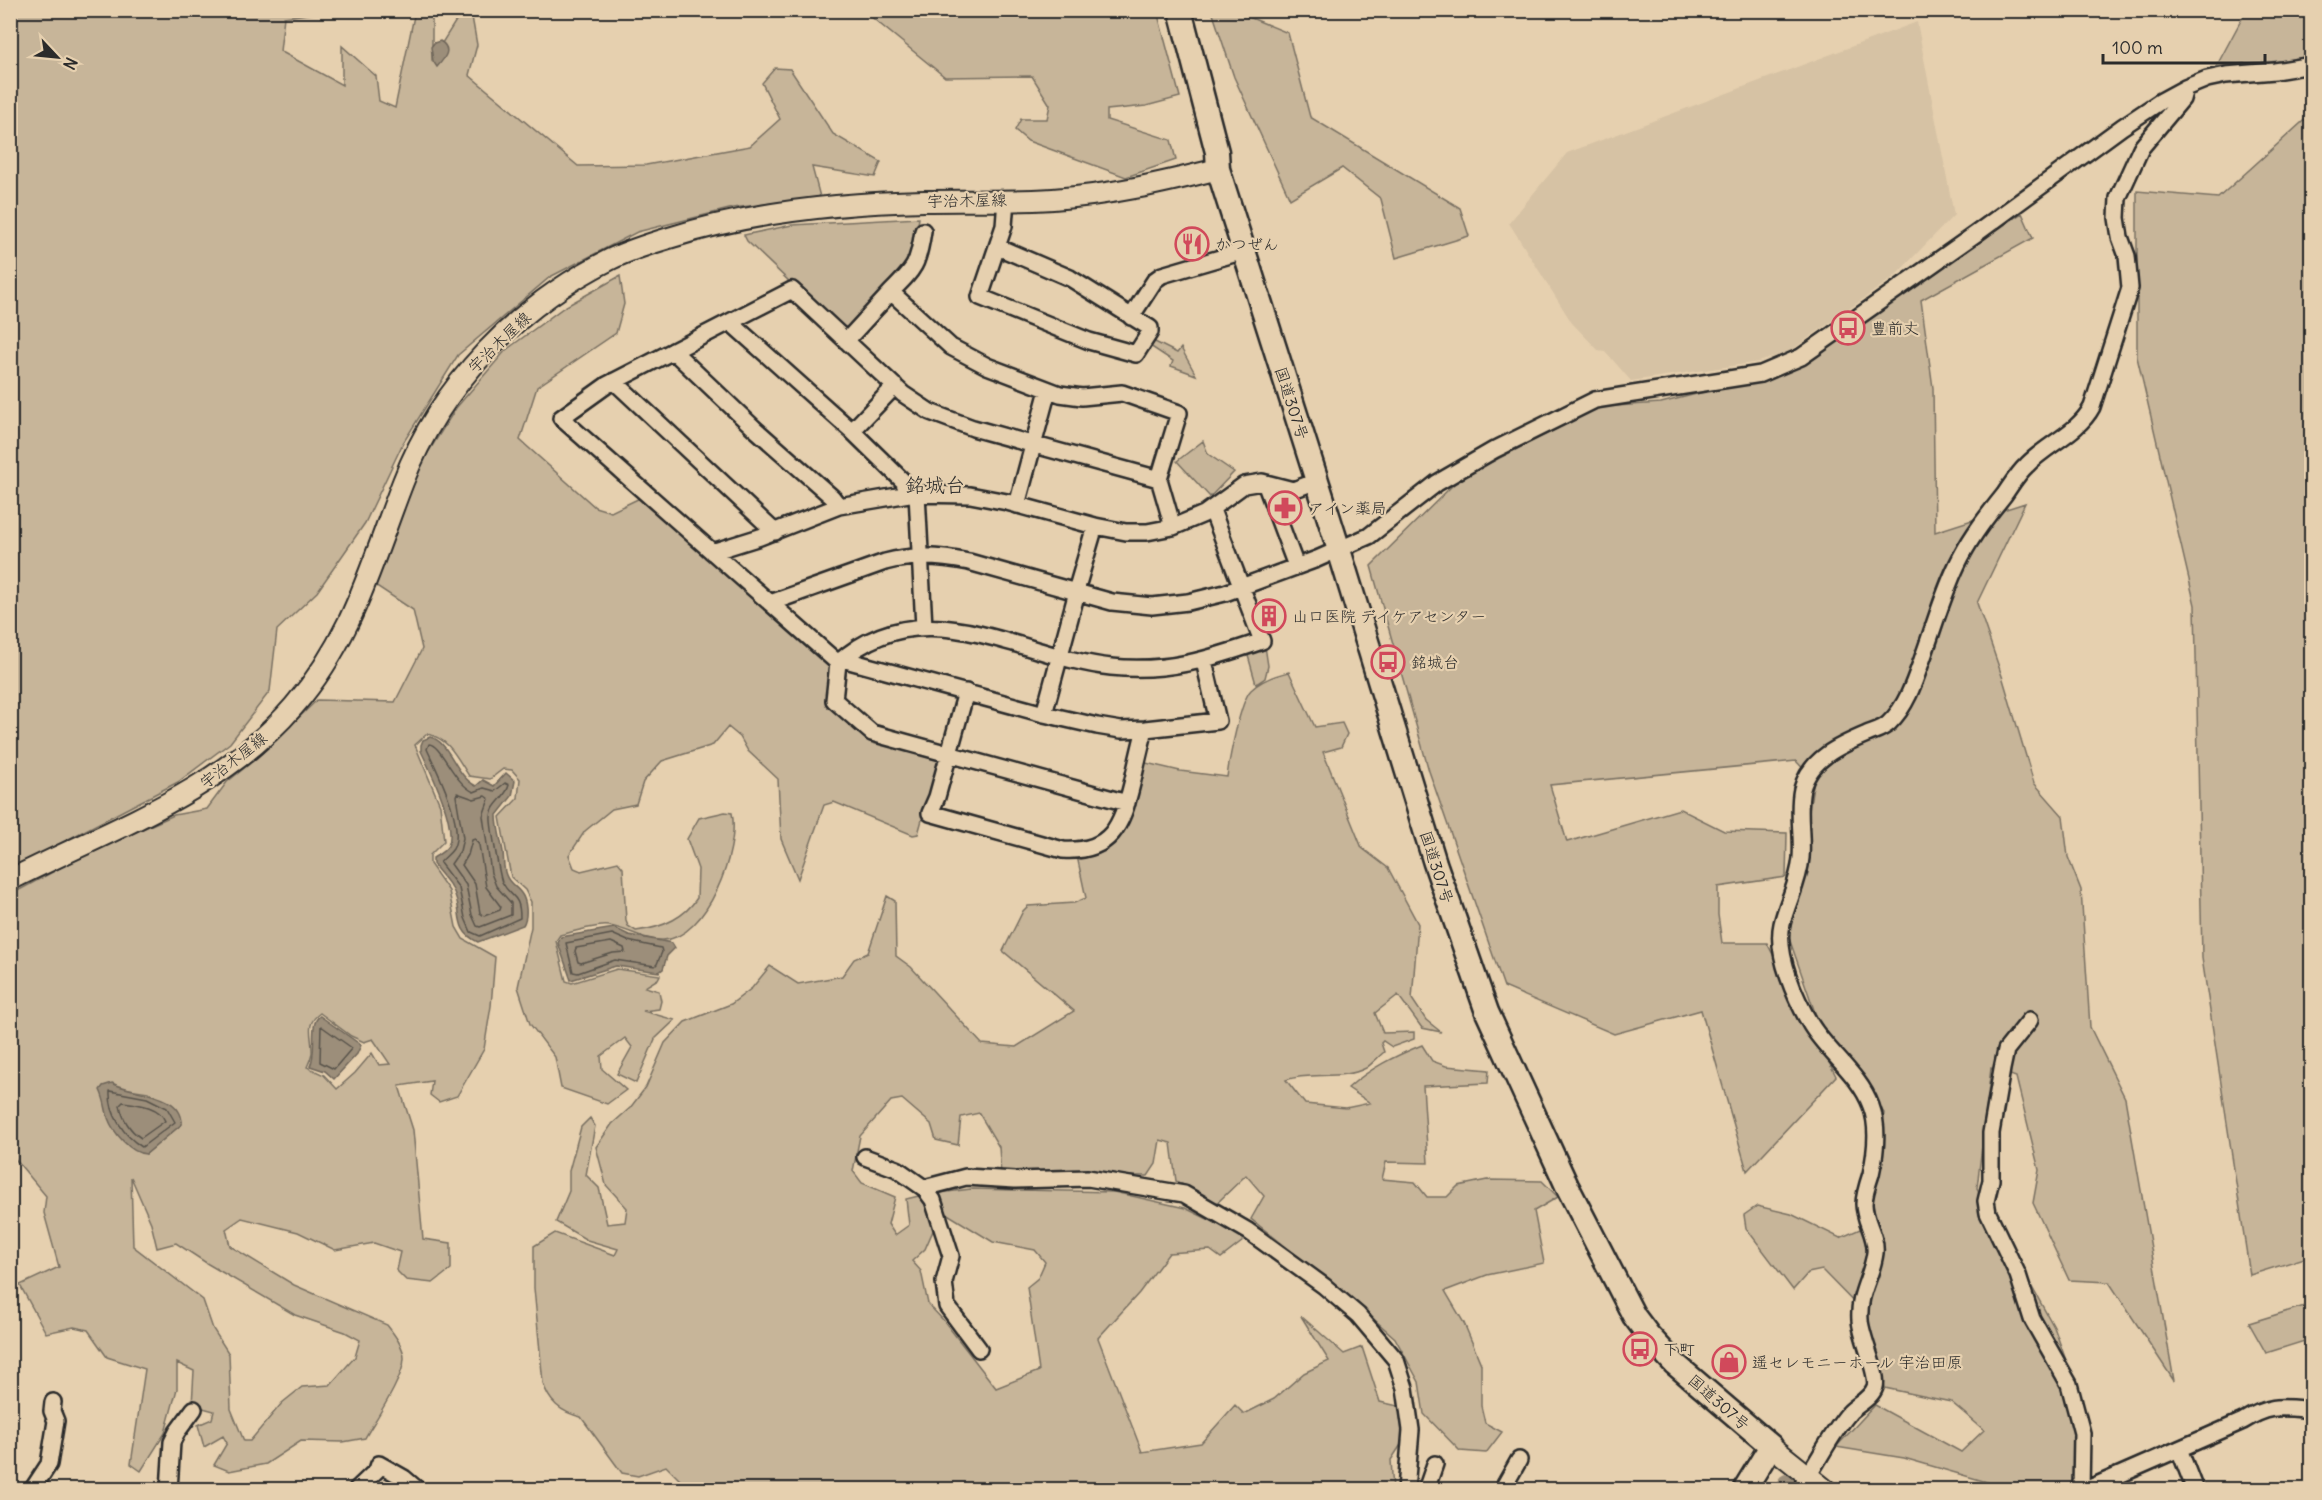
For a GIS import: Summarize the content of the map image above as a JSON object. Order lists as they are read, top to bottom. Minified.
{"streets":{"highway":["国道307号"],"main road":["宇治木屋線"]},"crossings":[["宇治木屋線","国道307号"]],"districts":["銘城台"],"places":{"restaurant":["かつぜん"],"bus stop":["豊前丈","銘城台","下町"],"pharmacy":["アイン薬局"],"building":["山口医院 デイケアセンター"],"shop":["遥セレモニーホール 宇治田原"]},"scale_bar":"100 m","north":"bottom right"}
